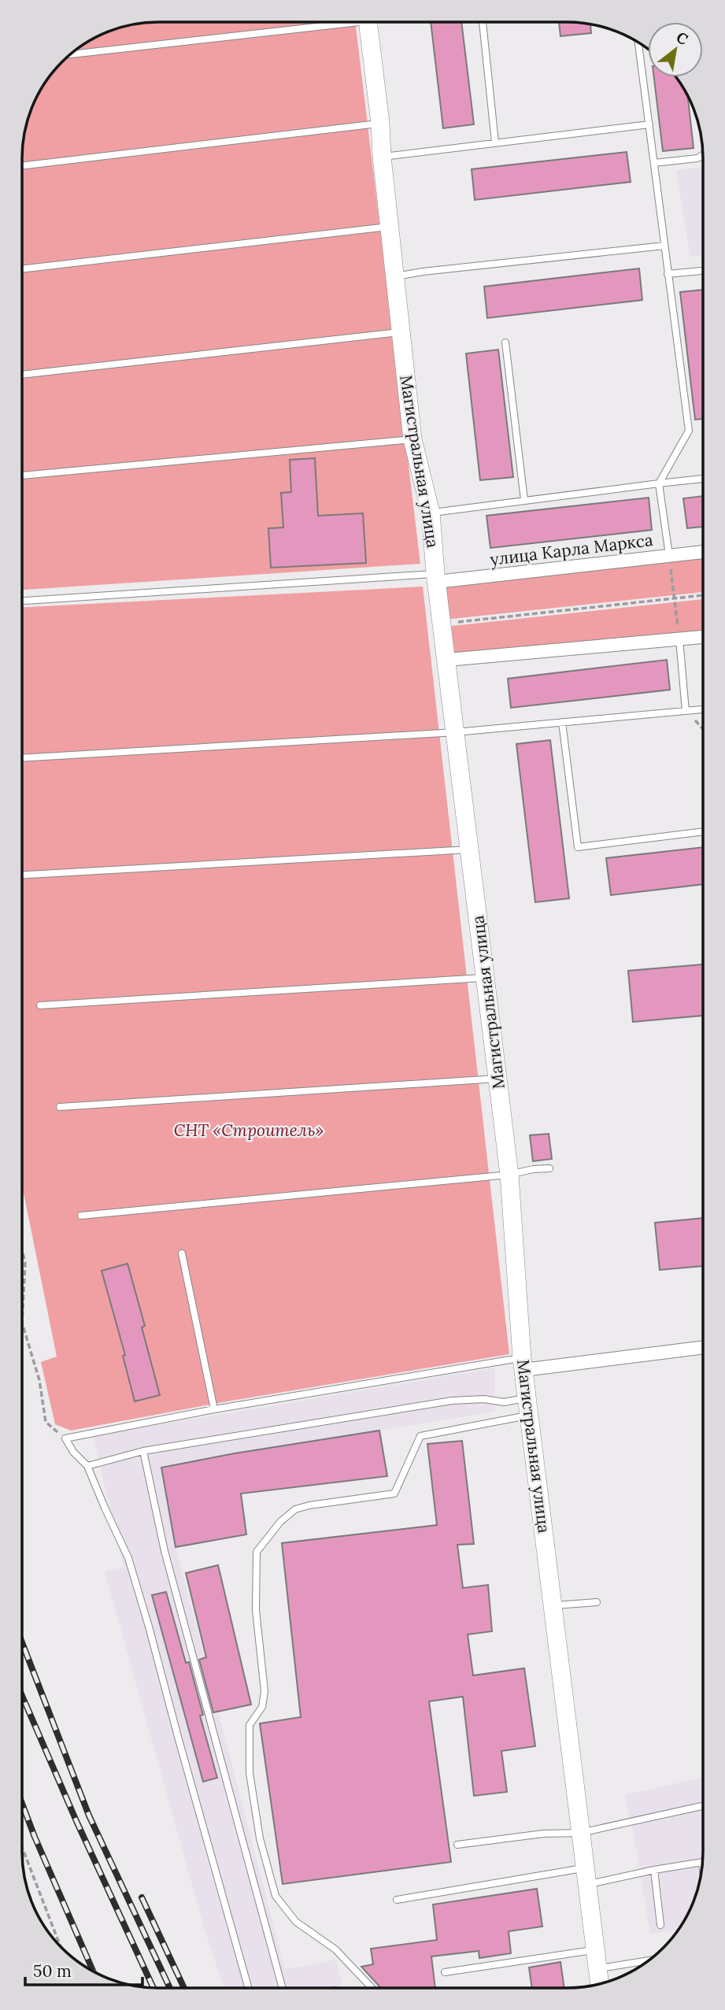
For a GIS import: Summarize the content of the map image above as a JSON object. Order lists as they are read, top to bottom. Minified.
{"streets":{"street":["Магистральная улица","улица Карла Маркса"]},"crossings":[["Магистральная улица","улица Карла Маркса"]],"parks":["СНТ «Строитель»"],"scale_bar":"50 m","north":"top right"}
